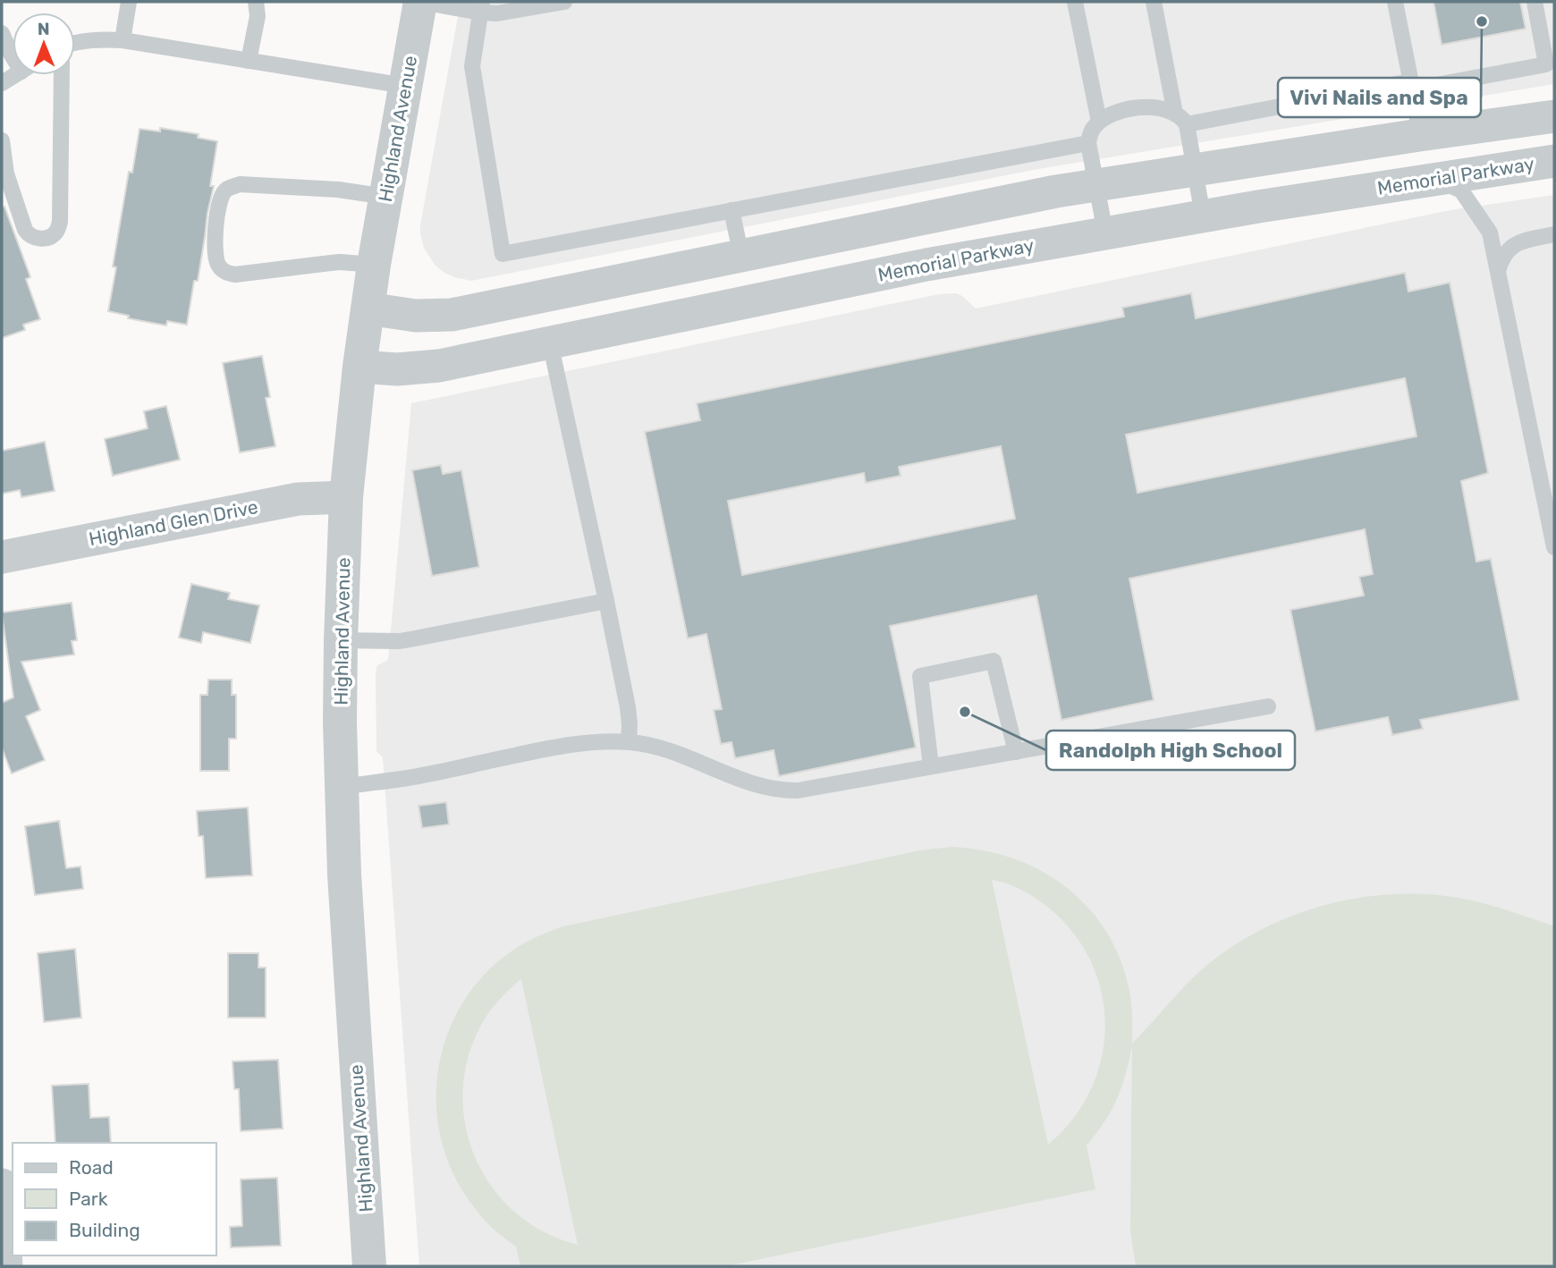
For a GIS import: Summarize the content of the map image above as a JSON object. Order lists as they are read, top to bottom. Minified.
{"streets":{"street":["Highland Avenue","Memorial Parkway","Highland Glen Drive"]},"crossings":[["Highland Avenue","Memorial Parkway"],["Highland Avenue","Highland Glen Drive"]],"places":["Vivi Nails and Spa","Randolph High School"],"legend":["Road","Park","Building"],"north":"top"}
